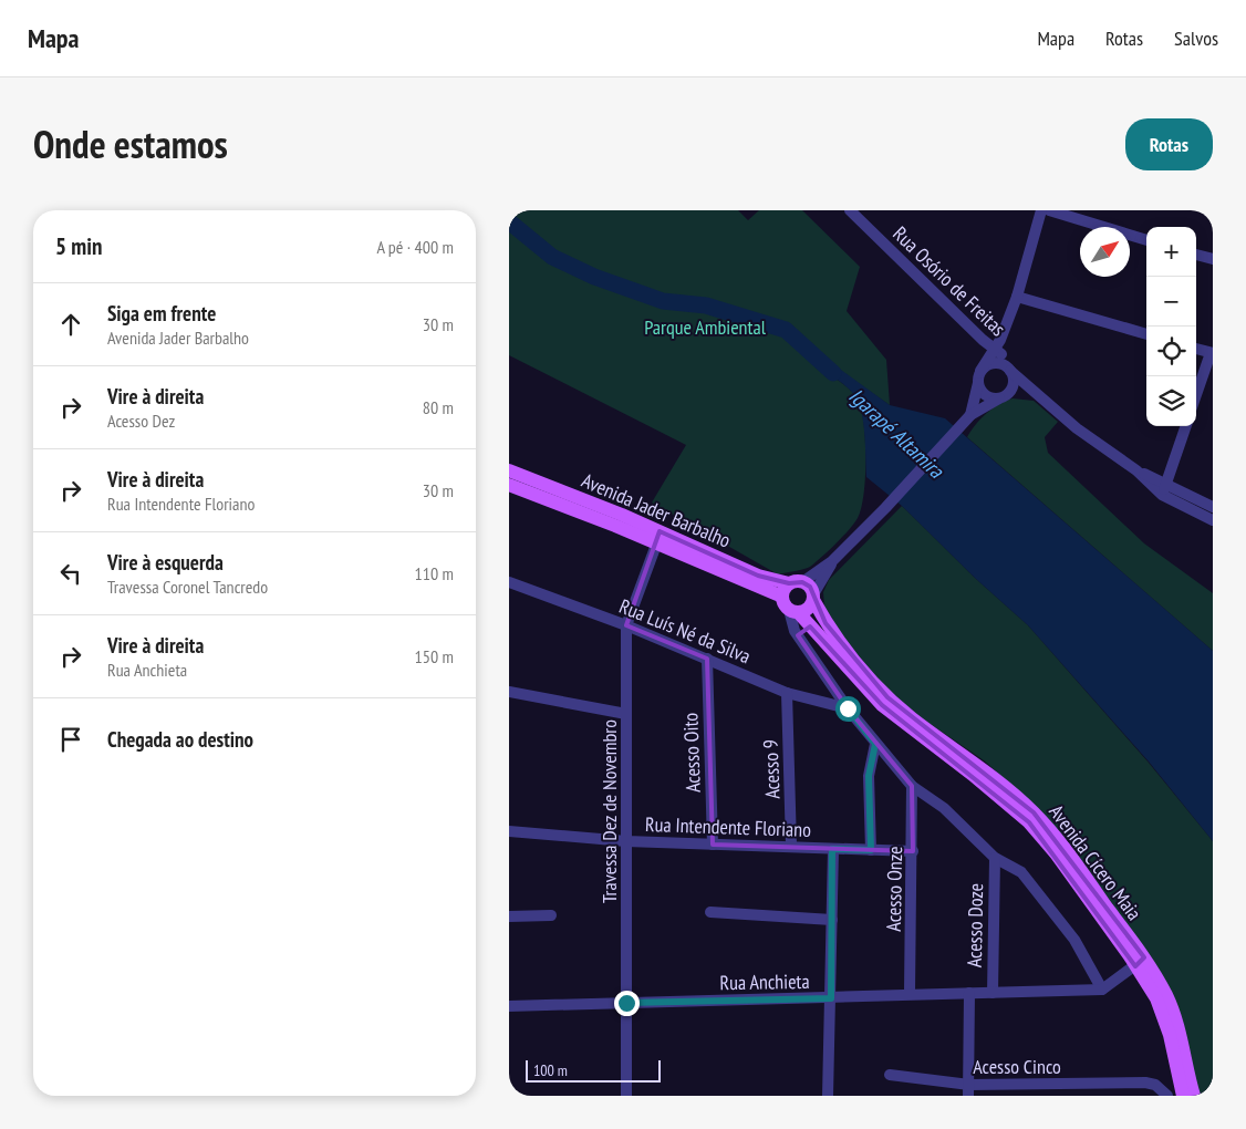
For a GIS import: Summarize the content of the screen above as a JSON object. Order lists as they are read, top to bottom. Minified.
{"streets":{"main road":["Avenida Jader Barbalho","Avenida Cícero Maia"],"street":["Rua Osório de Freitas","Rua Luís Né da Silva","Acesso Oito","Acesso 9","Travessa Dez de Novembro","Rua Intendente Floriano","Acesso Onze","Acesso Doze","Rua Anchieta","Acesso Cinco"]},"crossings":[["Avenida Jader Barbalho","Travessa Dez de Novembro"],["Avenida Jader Barbalho","Avenida Cícero Maia"],["Rua Luís Né da Silva","Acesso Oito"],["Rua Luís Né da Silva","Acesso 9"],["Rua Luís Né da Silva","Travessa Dez de Novembro"],["Acesso Oito","Rua Intendente Floriano"],["Acesso 9","Rua Intendente Floriano"],["Travessa Dez de Novembro","Rua Intendente Floriano"],["Travessa Dez de Novembro","Rua Anchieta"],["Rua Intendente Floriano","Acesso Onze"],["Acesso Onze","Rua Anchieta"],["Acesso Doze","Rua Anchieta"]],"water":["Igarapé Altamira"],"parks":["Parque Ambiental"],"scale_bar":"100 m","north":"top right","page":{"header":"Mapa","nav":["Mapa","Rotas","Salvos"],"title":"Onde estamos","buttons":"Rotas","heading":["5 min","A pé · 400 m"],"map_buttons":["+","−"],"list":[["Siga em frente","Avenida Jader Barbalho","30 m"],["Vire à direita","Acesso Dez","80 m"],["Vire à direita","Rua Intendente Floriano","30 m"],["Vire à esquerda","Travessa Coronel Tancredo","110 m"],["Vire à direita","Rua Anchieta","150 m"],"Chegada ao destino"],"scale":"100 m"}}
